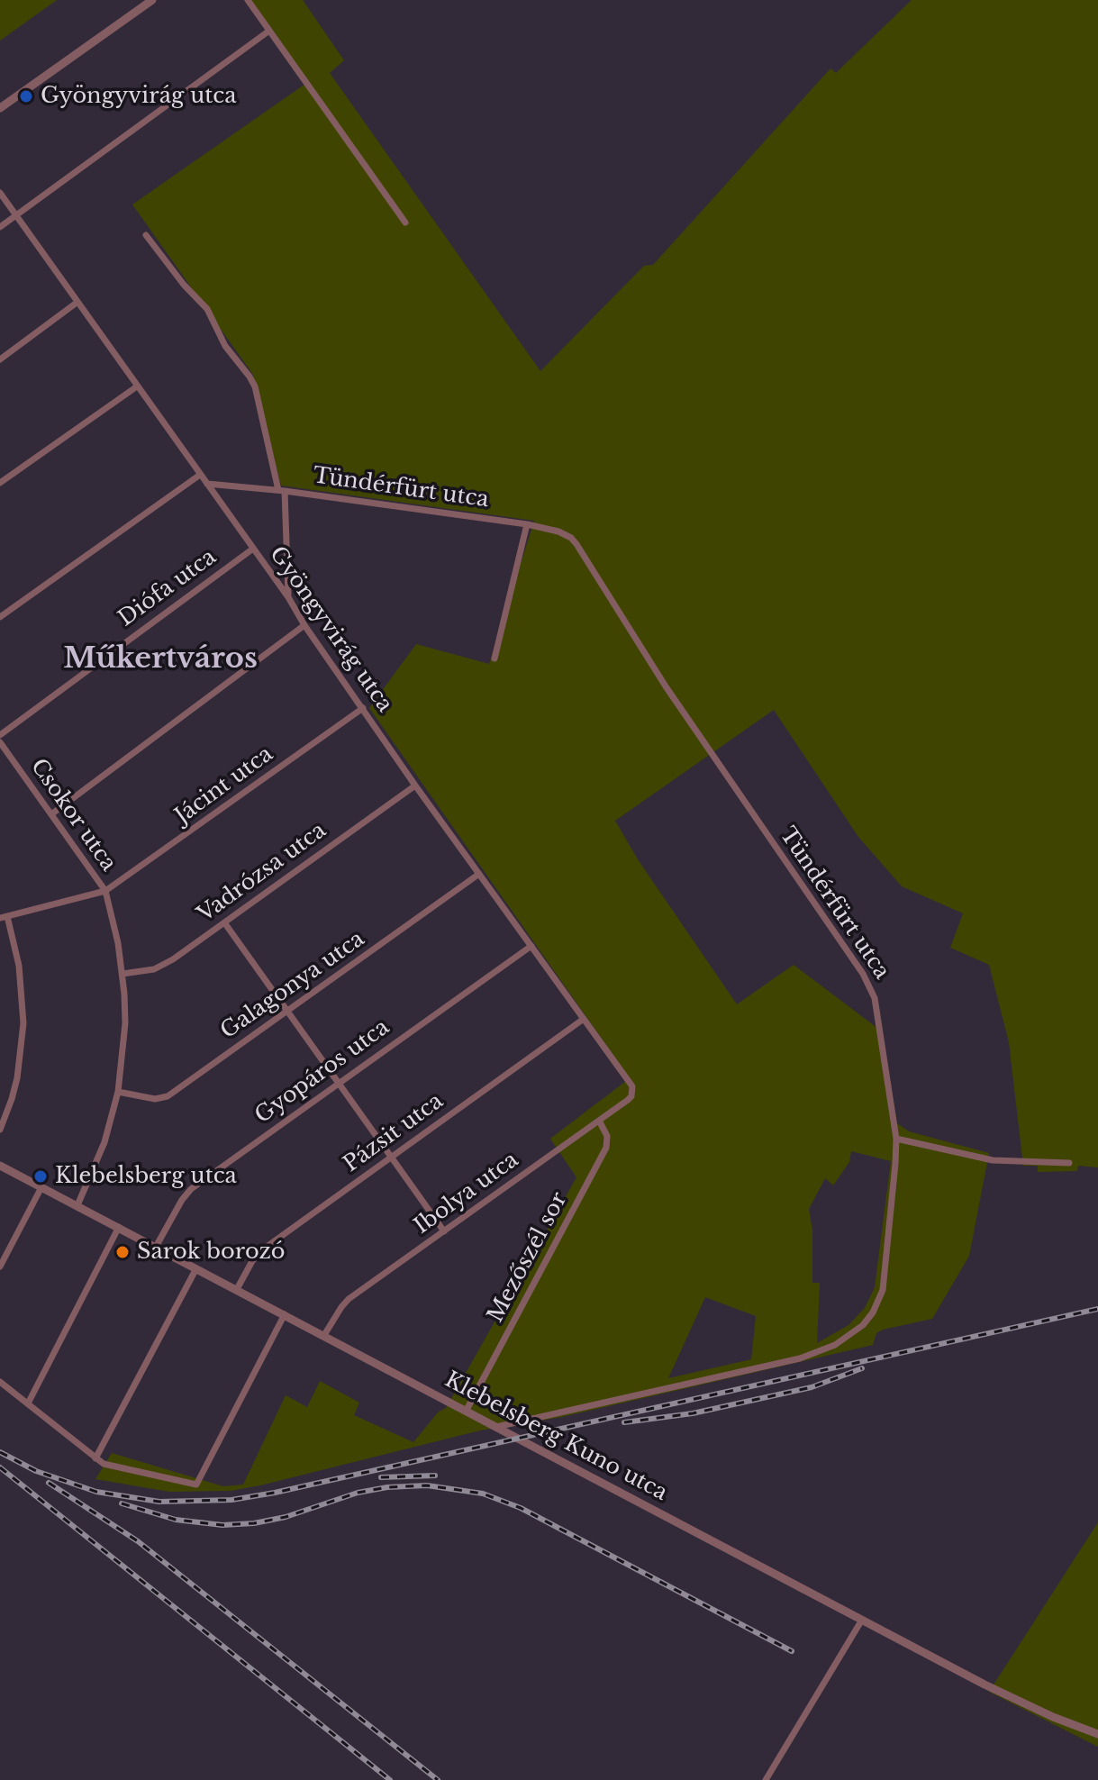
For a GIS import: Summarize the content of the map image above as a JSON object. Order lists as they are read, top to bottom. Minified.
{"streets":{"street":["Tündérfürt utca","Diófa utca","Gyöngyvirág utca","Jácint utca","Csokor utca","Vadrózsa utca","Galagonya utca","Gyopáros utca","Pázsit utca","Ibolya utca","Mezőszél sor","Klebelsberg Kuno utca"]},"crossings":[["Tündérfürt utca","Gyöngyvirág utca"],["Tündérfürt utca","Klebelsberg Kuno utca"],["Diófa utca","Gyöngyvirág utca"],["Gyöngyvirág utca","Jácint utca"],["Gyöngyvirág utca","Vadrózsa utca"],["Gyöngyvirág utca","Galagonya utca"],["Gyöngyvirág utca","Gyopáros utca"],["Gyöngyvirág utca","Pázsit utca"],["Gyöngyvirág utca","Ibolya utca"],["Jácint utca","Csokor utca"],["Csokor utca","Vadrózsa utca"],["Csokor utca","Galagonya utca"],["Csokor utca","Klebelsberg Kuno utca"],["Gyopáros utca","Klebelsberg Kuno utca"],["Pázsit utca","Klebelsberg Kuno utca"],["Ibolya utca","Mezőszél sor"],["Ibolya utca","Klebelsberg Kuno utca"],["Mezőszél sor","Klebelsberg Kuno utca"]],"districts":["Műkertváros"],"places":["Gyöngyvirág utca","Klebelsberg utca","Sarok borozó"]}
